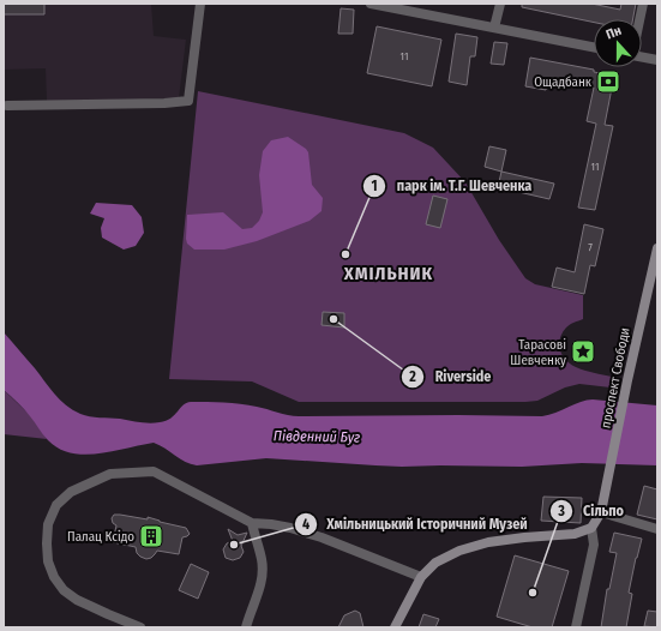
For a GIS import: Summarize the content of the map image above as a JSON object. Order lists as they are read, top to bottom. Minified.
{"streets":{"main road":["проспект Свободи"]},"districts":["ХМІЛЬНИК"],"water":["Південний Буг"],"places":{"bank":["Ощадбанк"],"other":["парк ім. Т.Г. Шевченка","Riverside","Хмільницький Історичний Музей","Сільпо"],"place":["Тарасові Шевченку"],"building":["Палац Ксідо"]},"house_numbers":["11","11","7"],"north":"top"}
